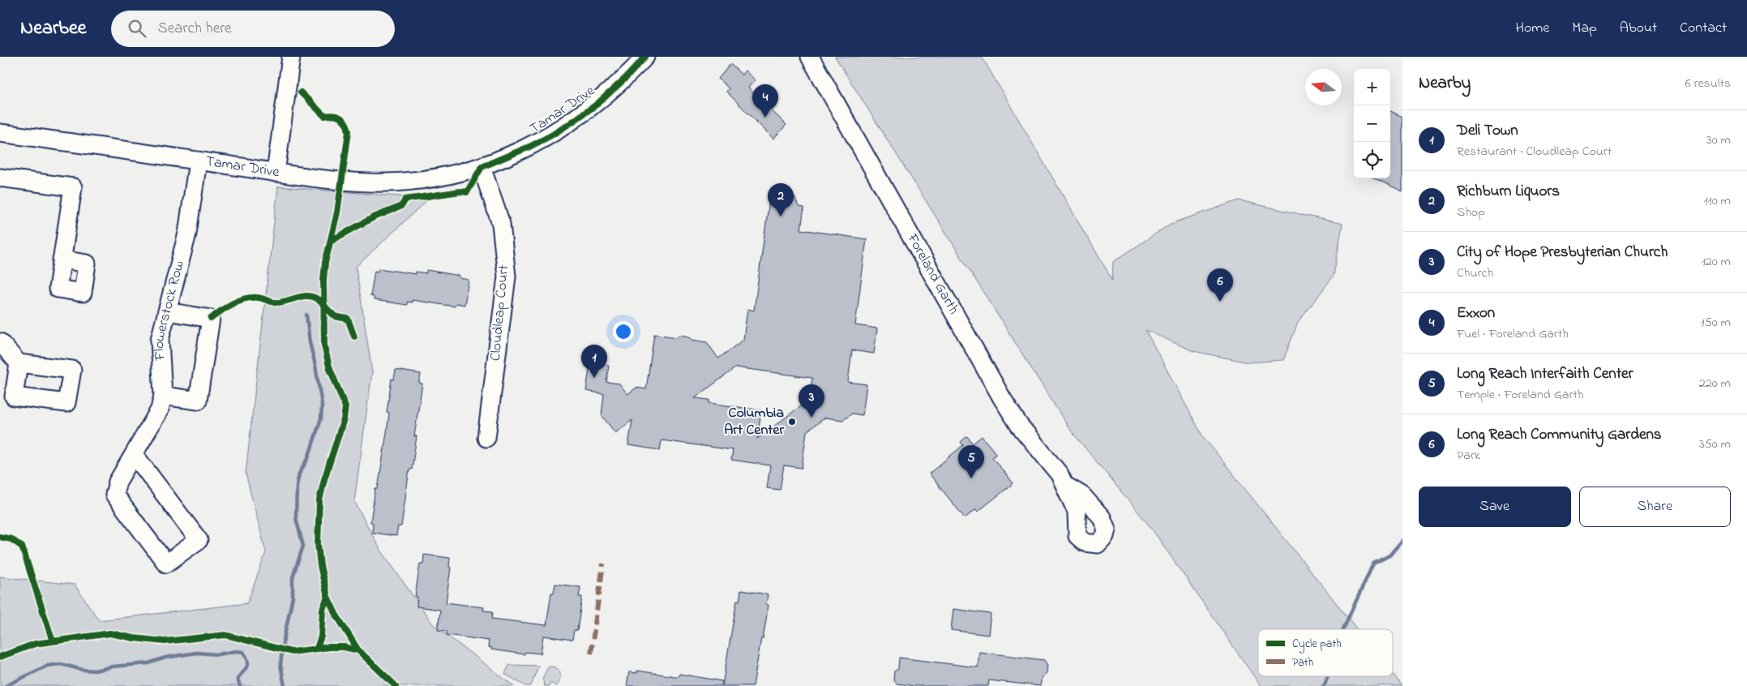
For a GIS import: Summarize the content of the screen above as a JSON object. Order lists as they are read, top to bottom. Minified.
{"streets":{"street":["Tamar Drive","Foreland Garth","Flowerstock Row","Cloudleap Court"]},"crossings":[["Tamar Drive","Flowerstock Row"],["Tamar Drive","Cloudleap Court"]],"places":["Columbia Art Center"],"legend":["Cycle path","Path"],"north":"left","page":{"header":"Nearbee","search":"Search here","nav":["Home","Map","About","Contact"],"heading":["Nearby","6 results"],"map_buttons":["+","−"],"pins":["4","2","6","1","3","5"],"list":[{"mark":"1","name":"Deli Town","note":"Restaurant · Cloudleap Court","value":"30 m"},{"mark":"2","name":"Richburn Liquors","note":"Shop","value":"110 m"},{"mark":"3","name":"City of Hope Presbyterian Church","note":"Church","value":"120 m"},{"mark":"4","name":"Exxon","note":"Fuel · Foreland Garth","value":"150 m"},{"mark":"5","name":"Long Reach Interfaith Center","note":"Temple · Foreland Garth","value":"220 m"},{"mark":"6","name":"Long Reach Community Gardens","note":"Park","value":"350 m"}],"buttons":["Save","Share"]}}
